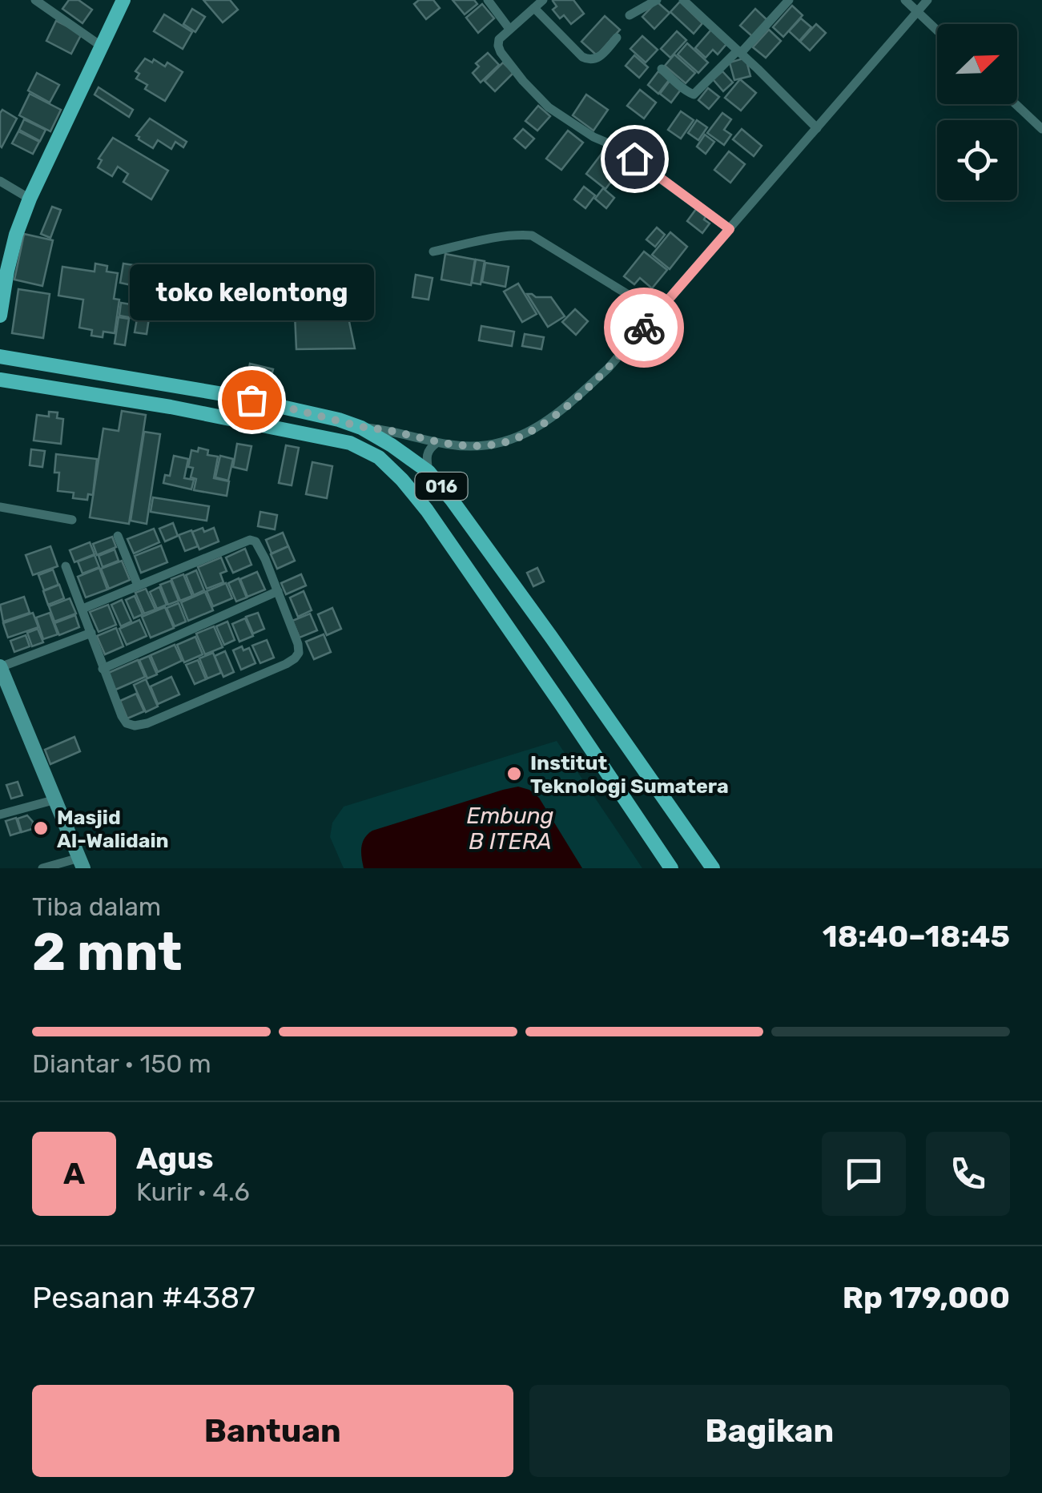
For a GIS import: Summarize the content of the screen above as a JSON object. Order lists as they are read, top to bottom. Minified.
{"streets":{"main road":["016"]},"water":["Embung B ITERA"],"places":["toko kelontong","Institut Teknologi Sumatera","Masjid Al-Walidain"],"north":"top right","page":{"bubble":"toko kelontong","heading":["2 mnt","Tiba dalam","18:40–18:45"],"panel":["Agus","Kurir · 4.6","Pesanan #4387","Rp 179,000"],"bar":"Diantar · 150 m","round":"A","buttons":["Bantuan","Bagikan"]}}
